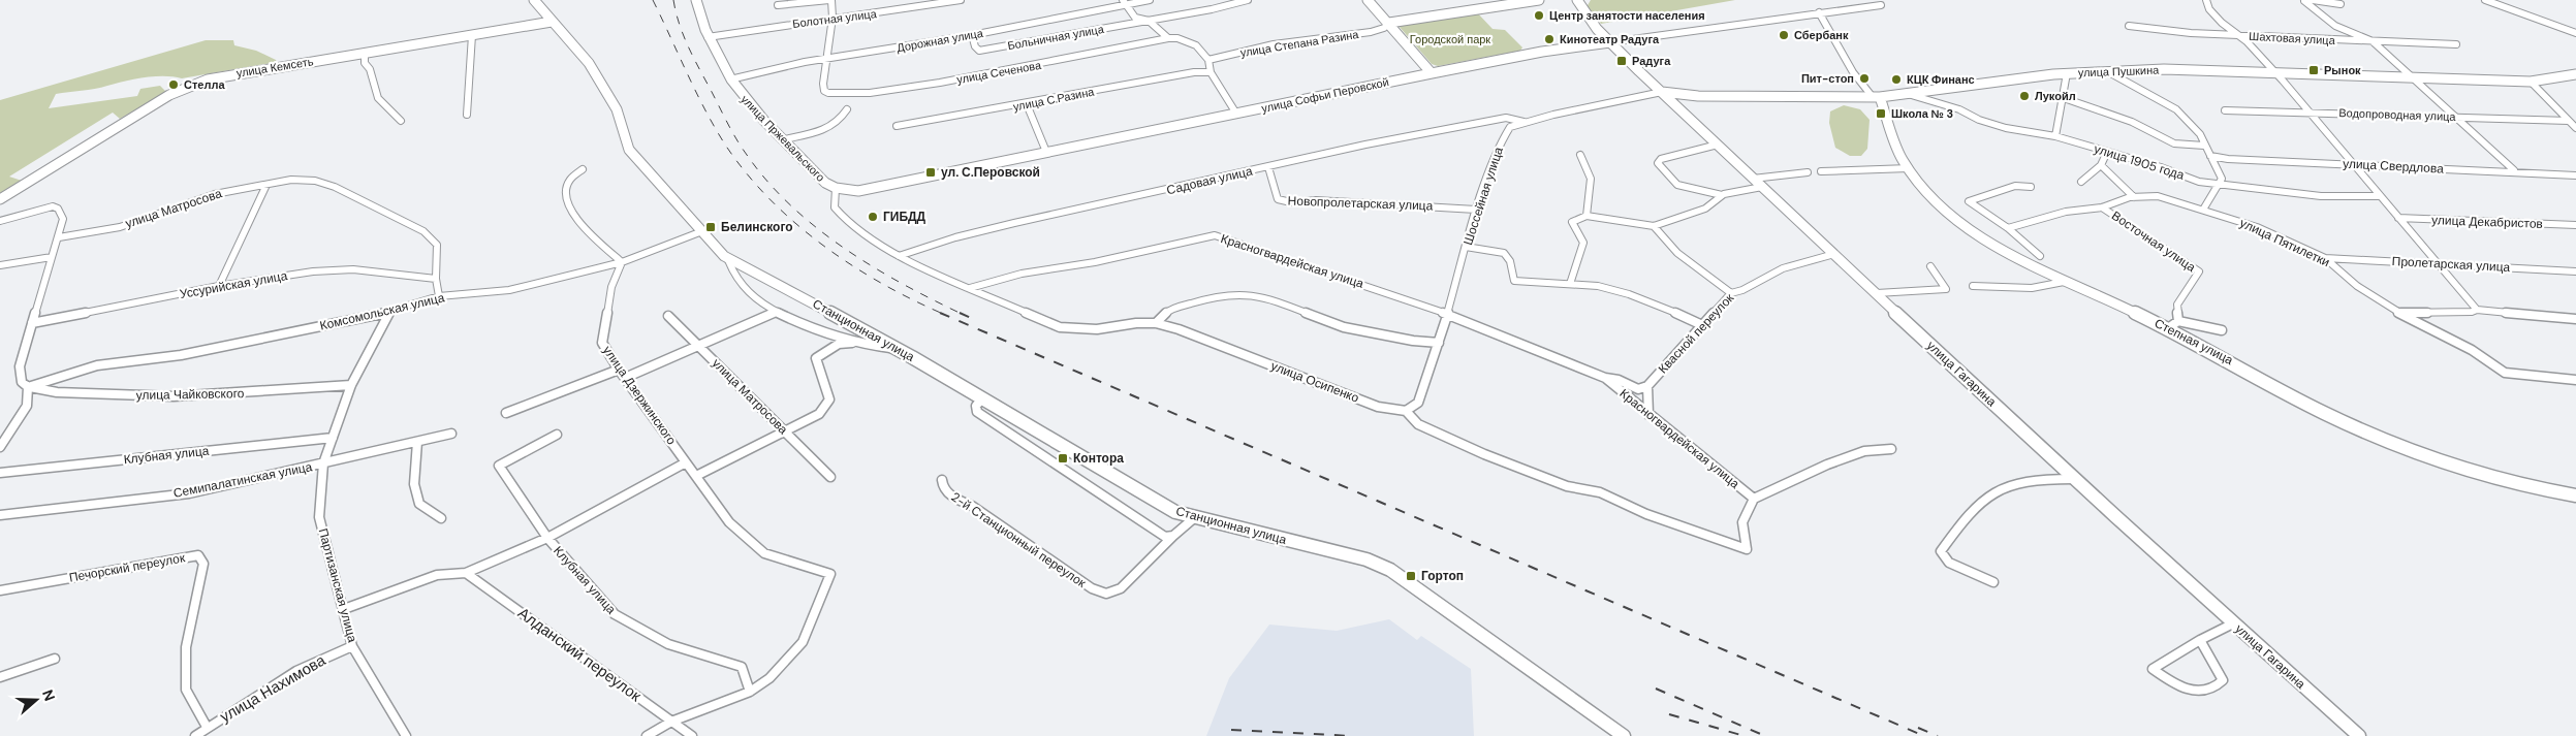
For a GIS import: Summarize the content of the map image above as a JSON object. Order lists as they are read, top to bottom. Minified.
{"streets":{"main road":["улица Кемсеть","улица Пушкина","улица Софьи Перовской","улица Пржевальского","Станционная улица","Степная улица","улица Гагарина"],"street":["Болотная улица","Больничная улица","Шахтовая улица","Дорожная улица","улица Степана Разина","улица Сеченова","улица С.Разина","Водопроводная улица","улица 1905 года","улица Свердлова","Садовая улица","Шоссейная улица","Новопролетарская улица","улица Матросова","улица Декабристов","Восточная улица","улица Пятилетки","Красногвардейская улица","Пролетарская улица","Уссурийская улица","Комсомольская улица","Квасной переулок","улица Осипенко","улица Чайковского","улица Дзержинского","Клубная улица","Семипалатинская улица","2-й Станционный переулок","Печорский переулок","Партизанская улица","Алданский переулок","улица Нахимова"]},"crossings":[["Болотная улица","улица Пржевальского"],["Больничная улица","Дорожная улица"],["Дорожная улица","улица Сеченова"],["Дорожная улица","улица Пржевальского"],["улица Пушкина","улица 1905 года"],["улица Пушкина","Шоссейная улица"],["улица Пушкина","Степная улица"],["улица Пушкина","улица Гагарина"],["улица Софьи Перовской","улица Пржевальского"],["улица Софьи Перовской","улица Гагарина"],["улица Софьи Перовской","улица Осипенко"],["улица Пржевальского","улица Осипенко"],["Садовая улица","Шоссейная улица"],["Садовая улица","Новопролетарская улица"],["Садовая улица","улица Осипенко"],["Шоссейная улица","Новопролетарская улица"],["Шоссейная улица","Красногвардейская улица"],["Шоссейная улица","улица Гагарина"],["Шоссейная улица","улица Осипенко"],["улица Матросова","Уссурийская улица"],["улица Матросова","Комсомольская улица"],["улица Пятилетки","Пролетарская улица"],["Красногвардейская улица","Квасной переулок"],["Красногвардейская улица","улица Осипенко"],["Комсомольская улица","улица Чайковского"],["Комсомольская улица","улица Дзержинского"],["Комсомольская улица","Партизанская улица"],["Станционная улица","2-й Станционный переулок"],["Квасной переулок","улица Гагарина"],["улица Чайковского","Партизанская улица"],["улица Дзержинского","Клубная улица"],["Клубная улица","Партизанская улица"],["Семипалатинская улица","Партизанская улица"],["Печорский переулок","улица Нахимова"],["Партизанская улица","улица Нахимова"]],"parks":["Городской парк"],"places":{"other":["Центр занятости населения","Сбербанк","Кинотеатр Радуга","Пит-стоп","КЦК Финанс","Стелла","Лукойл","ГИБДД"],"transit":["Радуга","Рынок","Школа № 3","ул. С.Перовской","Белинского","Контора","Гортоп"]},"north":"right"}
